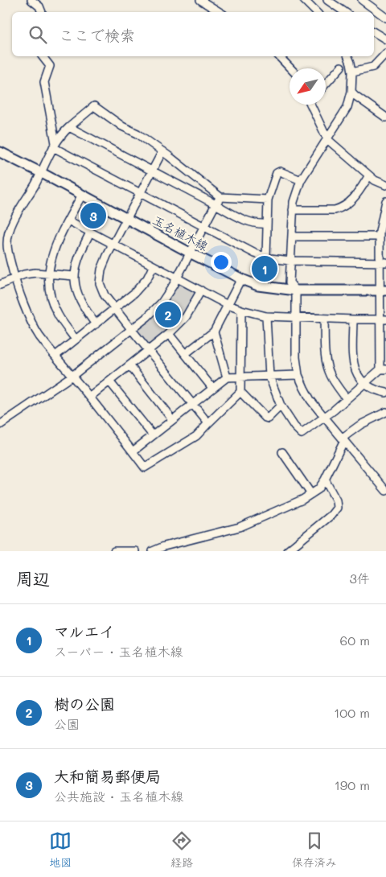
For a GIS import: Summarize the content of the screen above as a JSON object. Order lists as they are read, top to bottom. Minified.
{"streets":{"main road":["玉名植木線"]},"north":"bottom left","page":{"search":"ここで検索","pins":["3","1","2"],"heading":["周辺","3件"],"list":[{"mark":"1","name":"マルエイ","note":"スーパー · 玉名植木線","value":"60 m"},{"mark":"2","name":"樹の公園","note":"公園","value":"100 m"},{"mark":"3","name":"大和簡易郵便局","note":"公共施設 · 玉名植木線","value":"190 m"}],"nav":["地図","経路","保存済み"]}}
